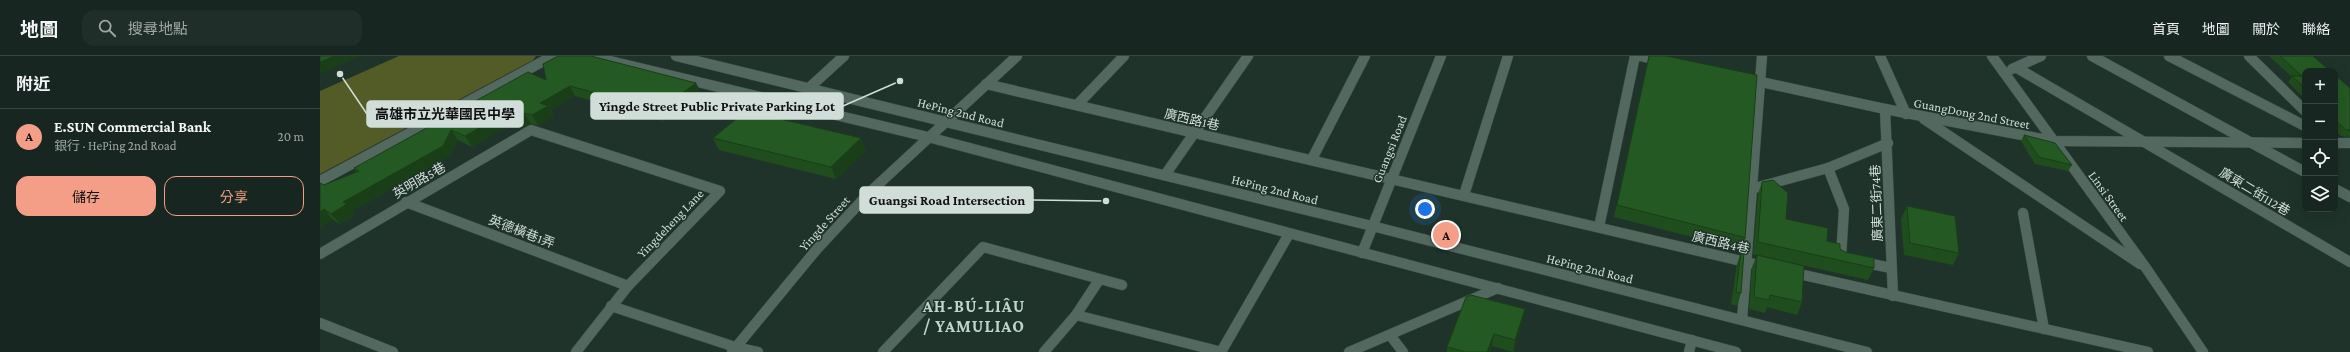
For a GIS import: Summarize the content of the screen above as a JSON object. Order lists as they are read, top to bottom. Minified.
{"streets":{"street":["HePing 2nd Road","GuangDong 2nd Street","廣西路1巷","Guangsi Road","英明路5巷","廣東二街112巷","Linsi Street","廣東二街74巷","Yingdeheng Lane","Yingde Street","英德橫巷1弄","廣西路4巷"]},"crossings":[["HePing 2nd Road","Guangsi Road"],["HePing 2nd Road","Yingde Street"],["GuangDong 2nd Street","廣東二街112巷"],["GuangDong 2nd Street","Linsi Street"],["GuangDong 2nd Street","廣東二街74巷"],["廣西路1巷","Guangsi Road"],["廣西路1巷","Yingde Street"],["廣西路1巷","廣西路4巷"],["Guangsi Road","廣西路4巷"],["英明路5巷","Yingdeheng Lane"],["英明路5巷","英德橫巷1弄"],["廣東二街74巷","廣西路4巷"],["Yingdeheng Lane","英德橫巷1弄"]],"districts":["AH-BÚ-LIÂU / YAMULIAO"],"places":["高雄市立光華國民中學","Yingde Street Public Private Parking Lot","Guangsi Road Intersection"],"page":{"header":"地圖","search":"搜尋地點","nav":["首頁","地圖","關於","聯絡"],"heading":"附近","map_buttons":["+","−"],"list":[{"mark":"A","name":"E.SUN Commercial Bank","note":"銀行 · HePing 2nd Road","value":"20 m"}],"buttons":["儲存","分享"],"pins":"A"}}
